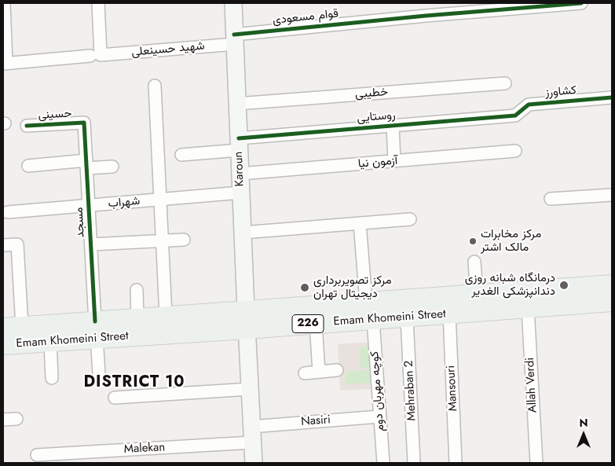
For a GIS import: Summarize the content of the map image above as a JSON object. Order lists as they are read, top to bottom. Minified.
{"streets":{"main road":["Karoun","Emam Khomeini Street","226"],"street":["قوام مسعودی","شهید حسینعلی","کشاورز","خطیبی","حسینی","روستایی","آزمون نیا","شهراب","مسجد","Allah Verdi","Mansouri","Mehraban 2","کوچه مهربان دوم","Nasiri","Malekan"]},"crossings":[["قوام مسعودی","شهید حسینعلی"],["قوام مسعودی","Karoun"],["شهید حسینعلی","Karoun"],["کشاورز","روستایی"],["خطیبی","Karoun"],["حسینی","مسجد"],["روستایی","Karoun"],["آزمون نیا","Karoun"],["Karoun","شهراب"],["Karoun","Emam Khomeini Street"],["شهراب","مسجد"],["مسجد","Emam Khomeini Street"],["Emam Khomeini Street","Allah Verdi"],["Emam Khomeini Street","Mansouri"],["Emam Khomeini Street","Mehraban 2"],["Emam Khomeini Street","کوچه مهربان دوم"],["کوچه مهربان دوم","Nasiri"],["Nasiri","Malekan"]],"districts":["DISTRICT 10"],"places":["مرکز مخابرات مالک اشتر","درمانگاه شبانه روزی دندانپزشکی الغدیر","مرکز تصویربرداری دیجیتال تهران"],"north":"top"}
